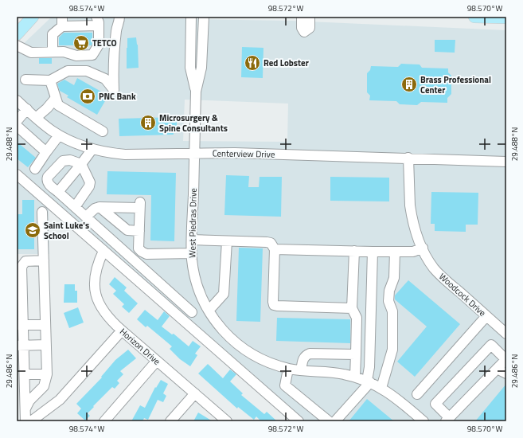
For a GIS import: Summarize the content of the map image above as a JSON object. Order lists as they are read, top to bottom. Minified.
{"streets":{"street":["Centerview Drive","West Piedras Drive","Woodcock Drive","Horizon Drive"]},"crossings":[["Centerview Drive","West Piedras Drive"],["Centerview Drive","Woodcock Drive"]],"places":{"supermarket":["TETCO"],"restaurant":["Red Lobster"],"building":["Brass Professional Center","Microsurgery & Spine Consultants"],"bank":["PNC Bank"],"school or university":["Saint Luke's School"]},"coordinates":["98.574°W","98.572°W","98.570°W","29.488°N","29.486°N"]}
